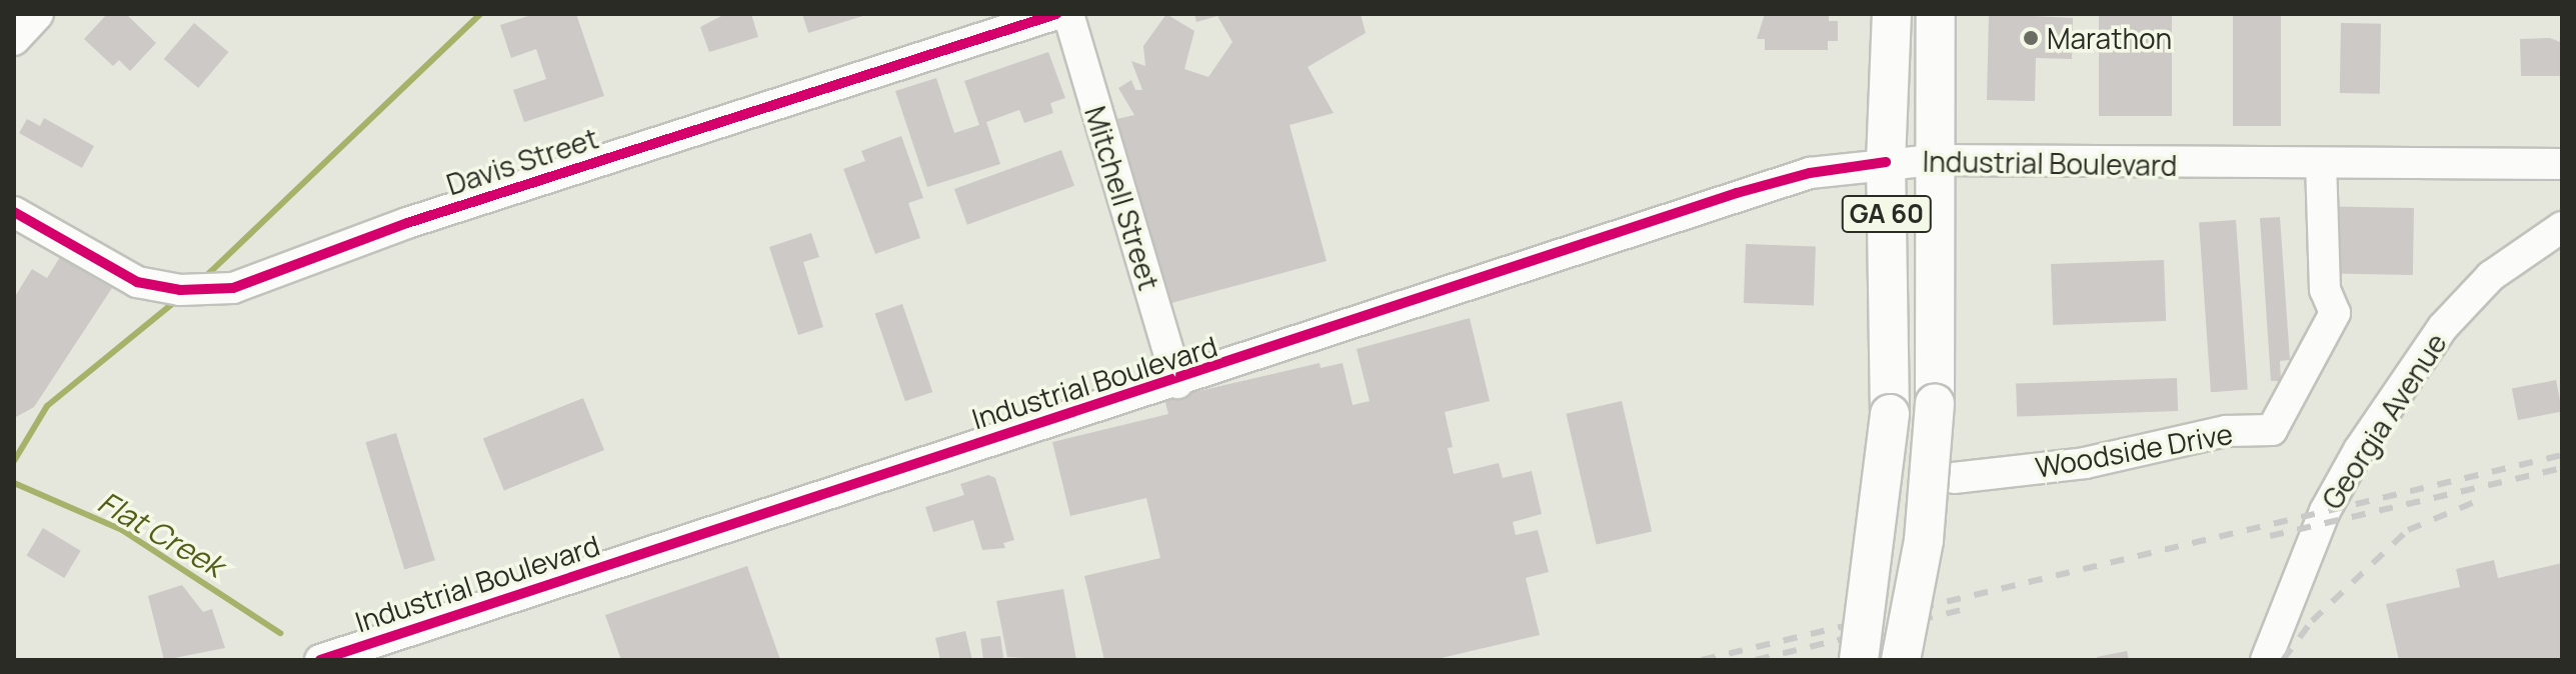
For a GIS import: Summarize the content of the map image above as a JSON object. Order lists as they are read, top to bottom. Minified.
{"streets":{"main road":["GA 60"],"street":["Davis Street","Industrial Boulevard","Mitchell Street","Georgia Avenue","Woodside Drive"]},"crossings":[["Industrial Boulevard","Mitchell Street"],["Industrial Boulevard","GA 60"],["Industrial Boulevard","Woodside Drive"]],"water":["Flat Creek"],"places":["Marathon"]}
